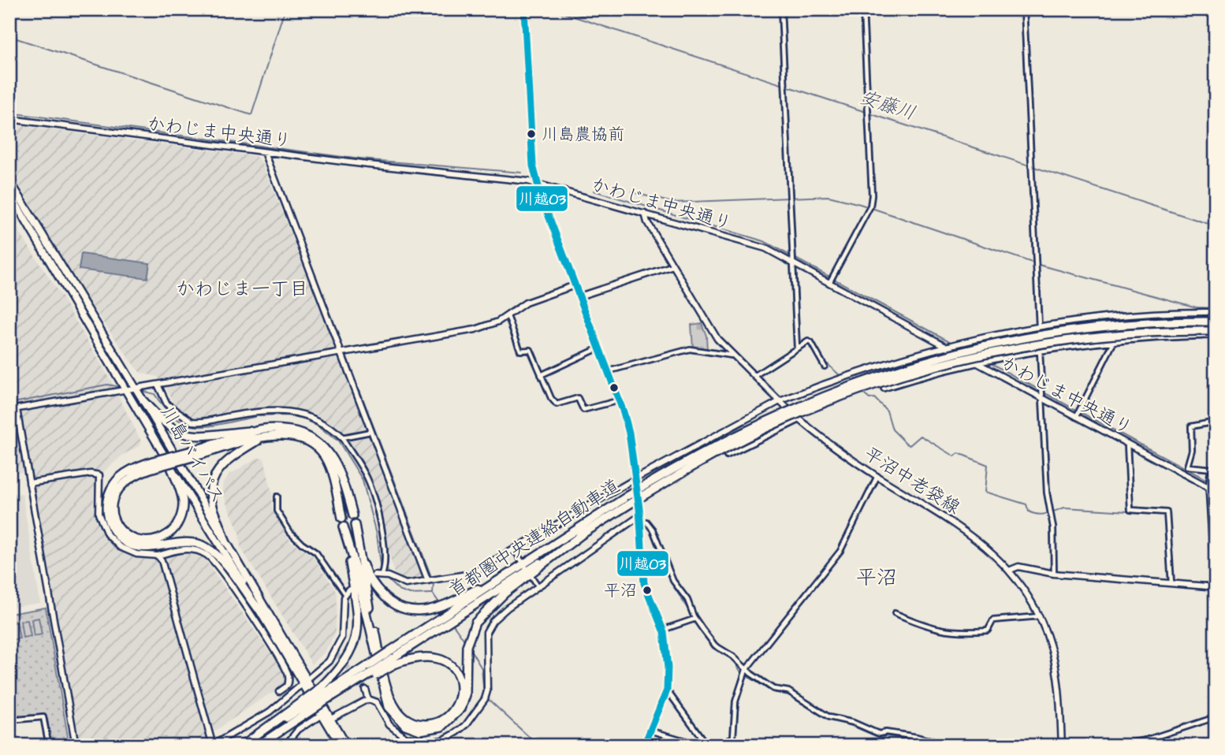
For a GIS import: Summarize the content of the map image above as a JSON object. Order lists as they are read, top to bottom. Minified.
{"streets":{"highway":["川島バイパス","首都圏中央連絡自動車道"],"street":["かわじま中央通り","平沼中老袋線"]},"crossings":[["かわじま中央通り","平沼中老袋線"]],"districts":["かわじま一丁目","平沼"],"water":["安藤川"],"places":["川島農協前","平沼"],"lines":["transit line 川越03"]}
